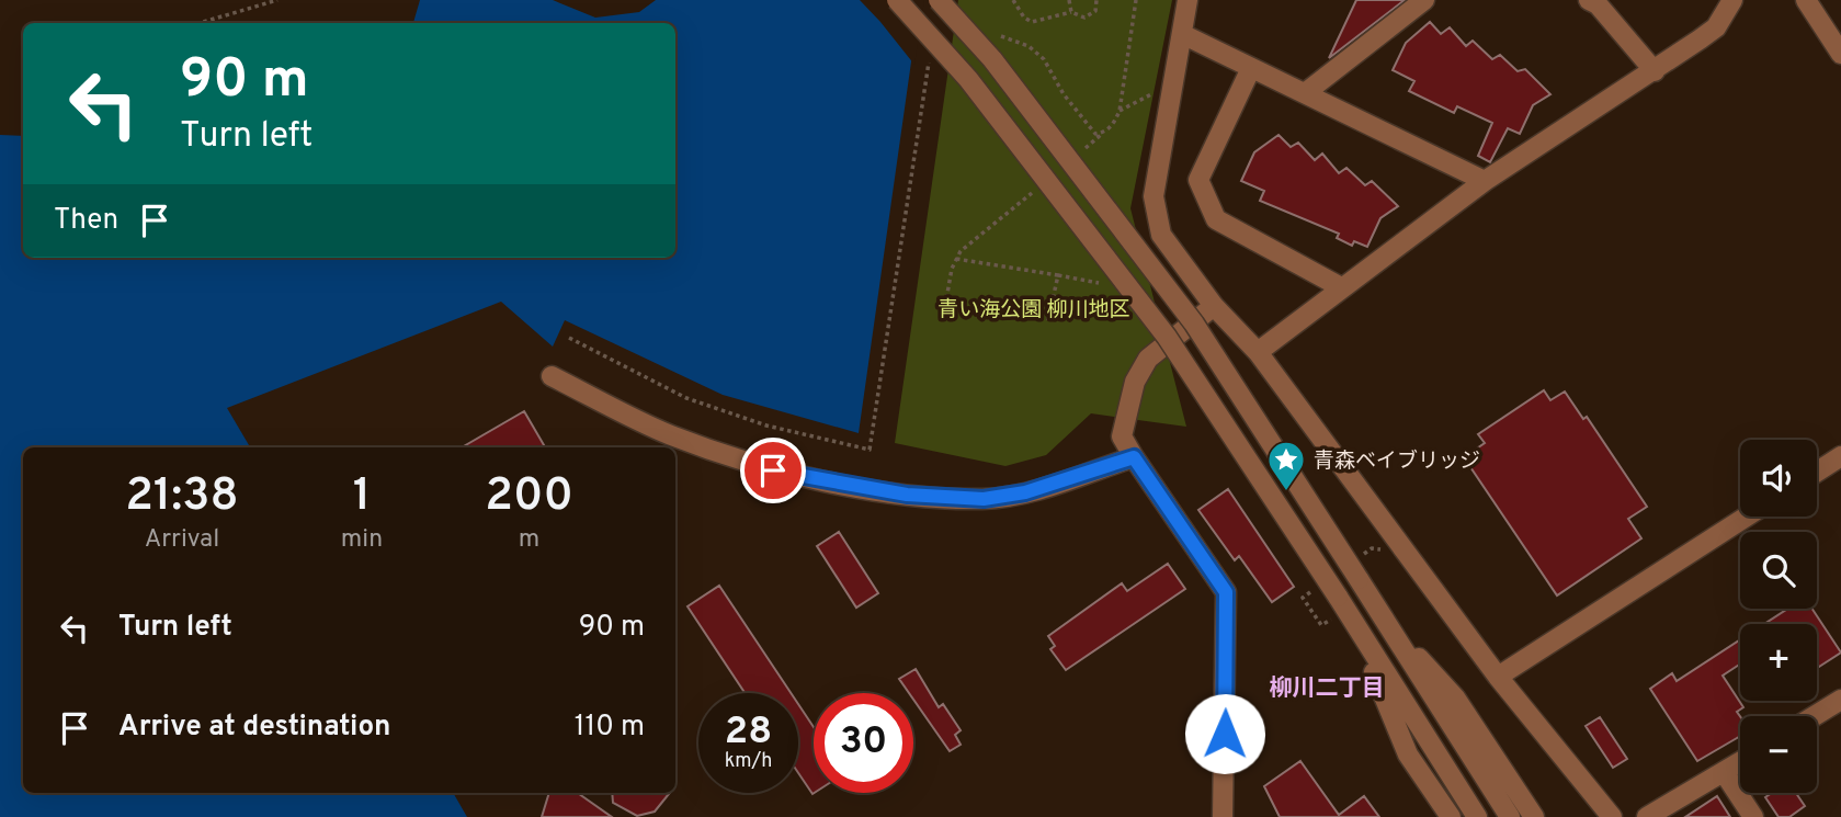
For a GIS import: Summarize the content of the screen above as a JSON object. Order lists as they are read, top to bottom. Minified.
{"districts":["柳川二丁目"],"parks":["青い海公園 柳川地区"],"places":{"place":["青森ベイブリッジ"]},"page":{"turn":["90 m","Turn left"],"then":"Then","map_buttons":["+","−"],"eta":["21:38","Arrival","1","min","200","m"],"list":[{"name":"Turn left","value":"90 m"},{"name":"Arrive at destination","value":"110 m"}],"speed":"28 km/h","limit":"30"}}
